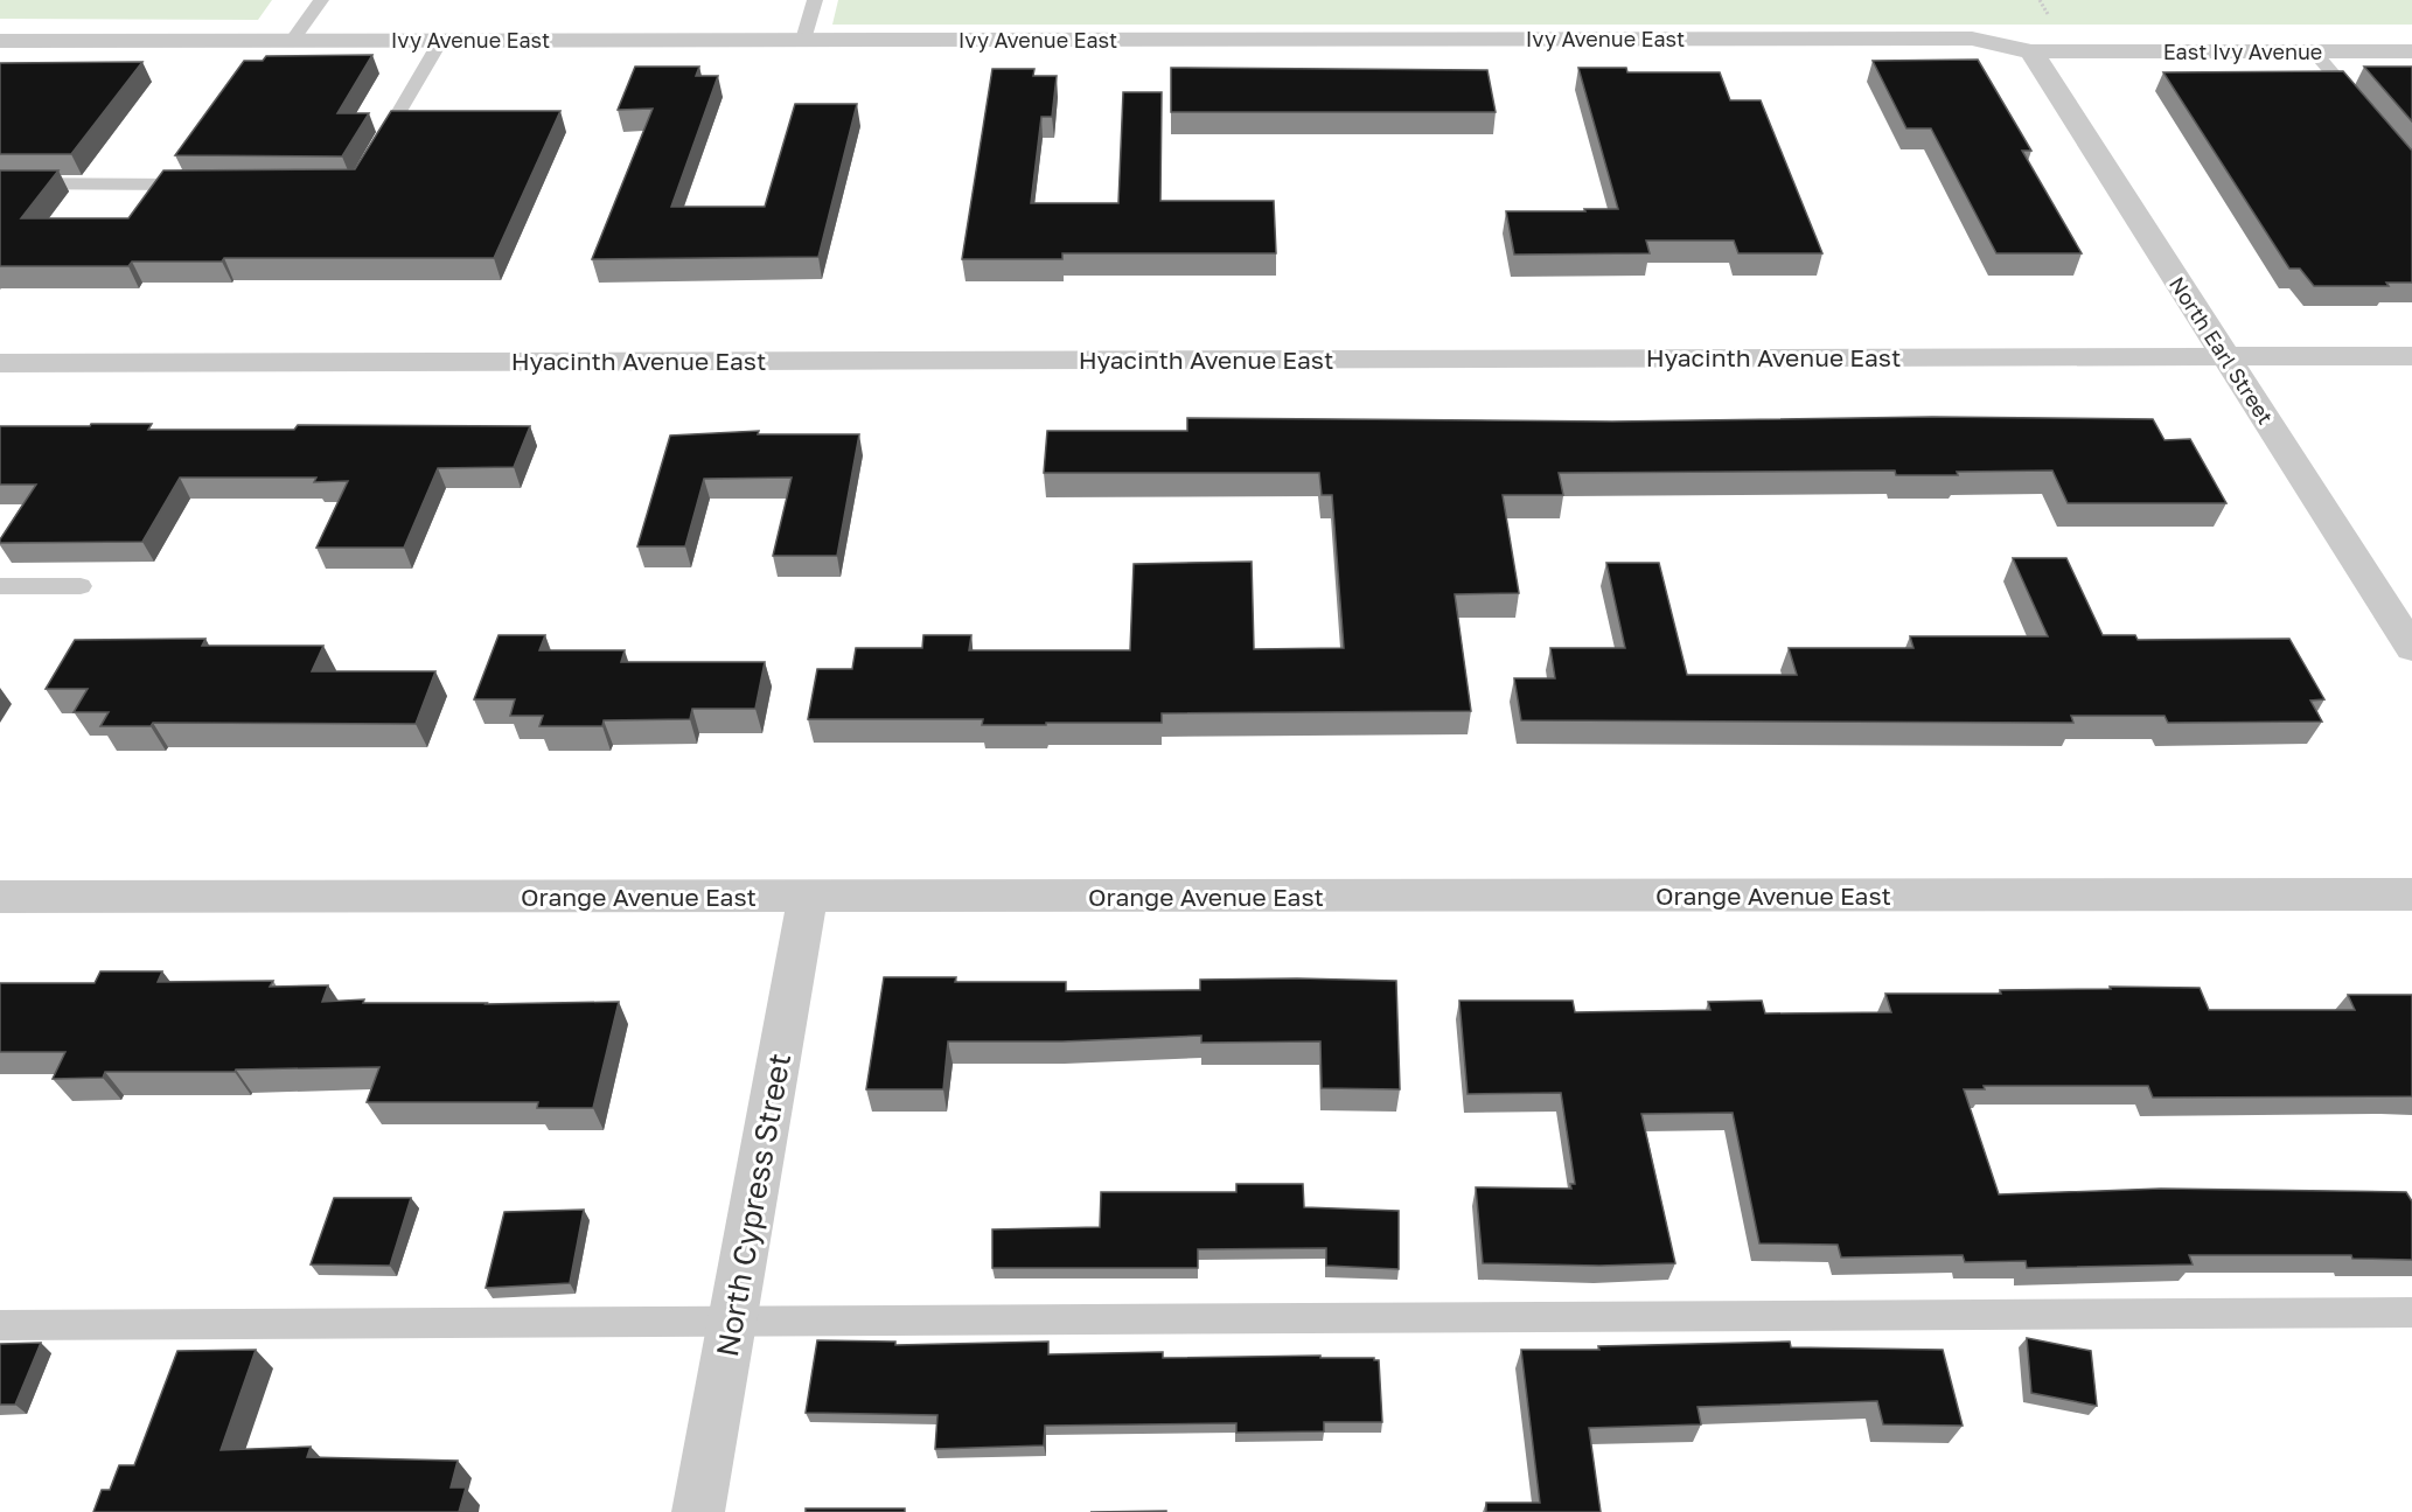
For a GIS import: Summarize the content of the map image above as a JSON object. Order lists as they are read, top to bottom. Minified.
{"streets":{"street":["Ivy Avenue East","East Ivy Avenue","North Earl Street","Hyacinth Avenue East","Orange Avenue East","North Cypress Street"]},"crossings":[["Ivy Avenue East","East Ivy Avenue"],["Ivy Avenue East","North Earl Street"],["North Earl Street","Hyacinth Avenue East"],["Orange Avenue East","North Cypress Street"]]}
